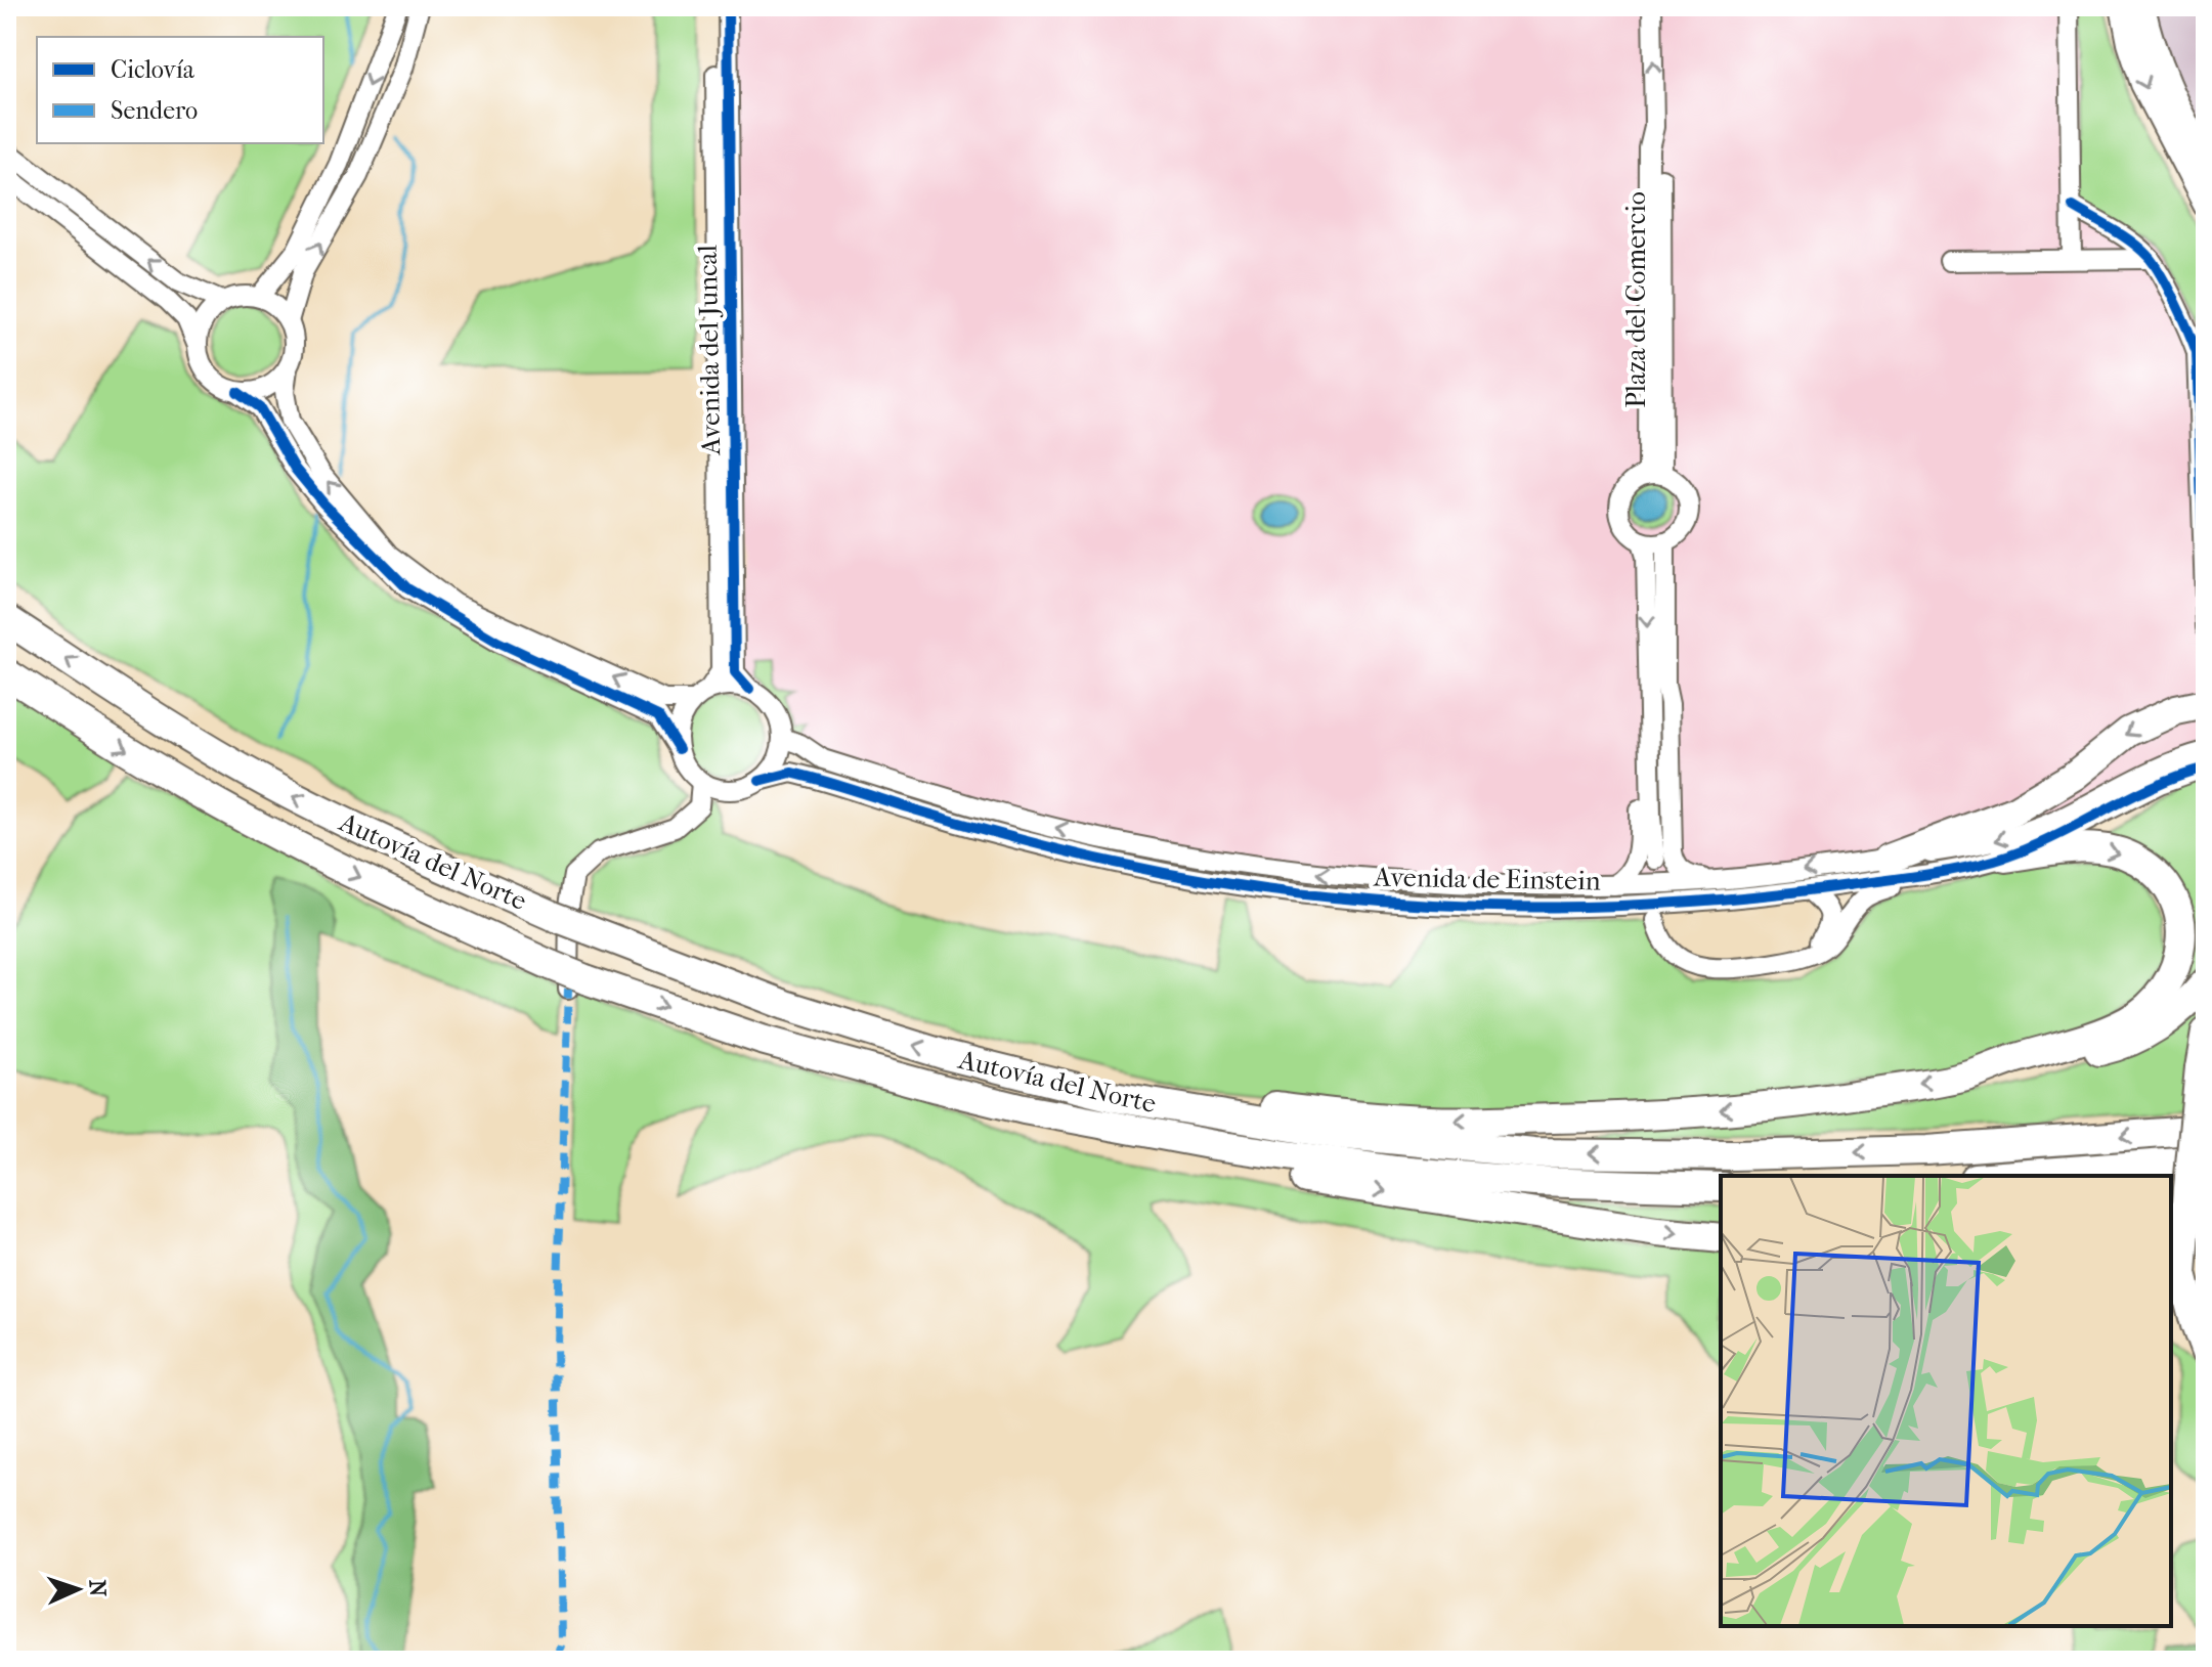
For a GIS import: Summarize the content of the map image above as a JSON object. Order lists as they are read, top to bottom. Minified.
{"streets":{"highway":["Autovía del Norte"],"street":["Plaza del Comercio","Avenida del Juncal","Avenida de Einstein"]},"crossings":[["Avenida del Juncal","Avenida de Einstein"]],"one_way":["Plaza del Comercio"],"legend":["Ciclovía","Sendero"],"north":"right"}
